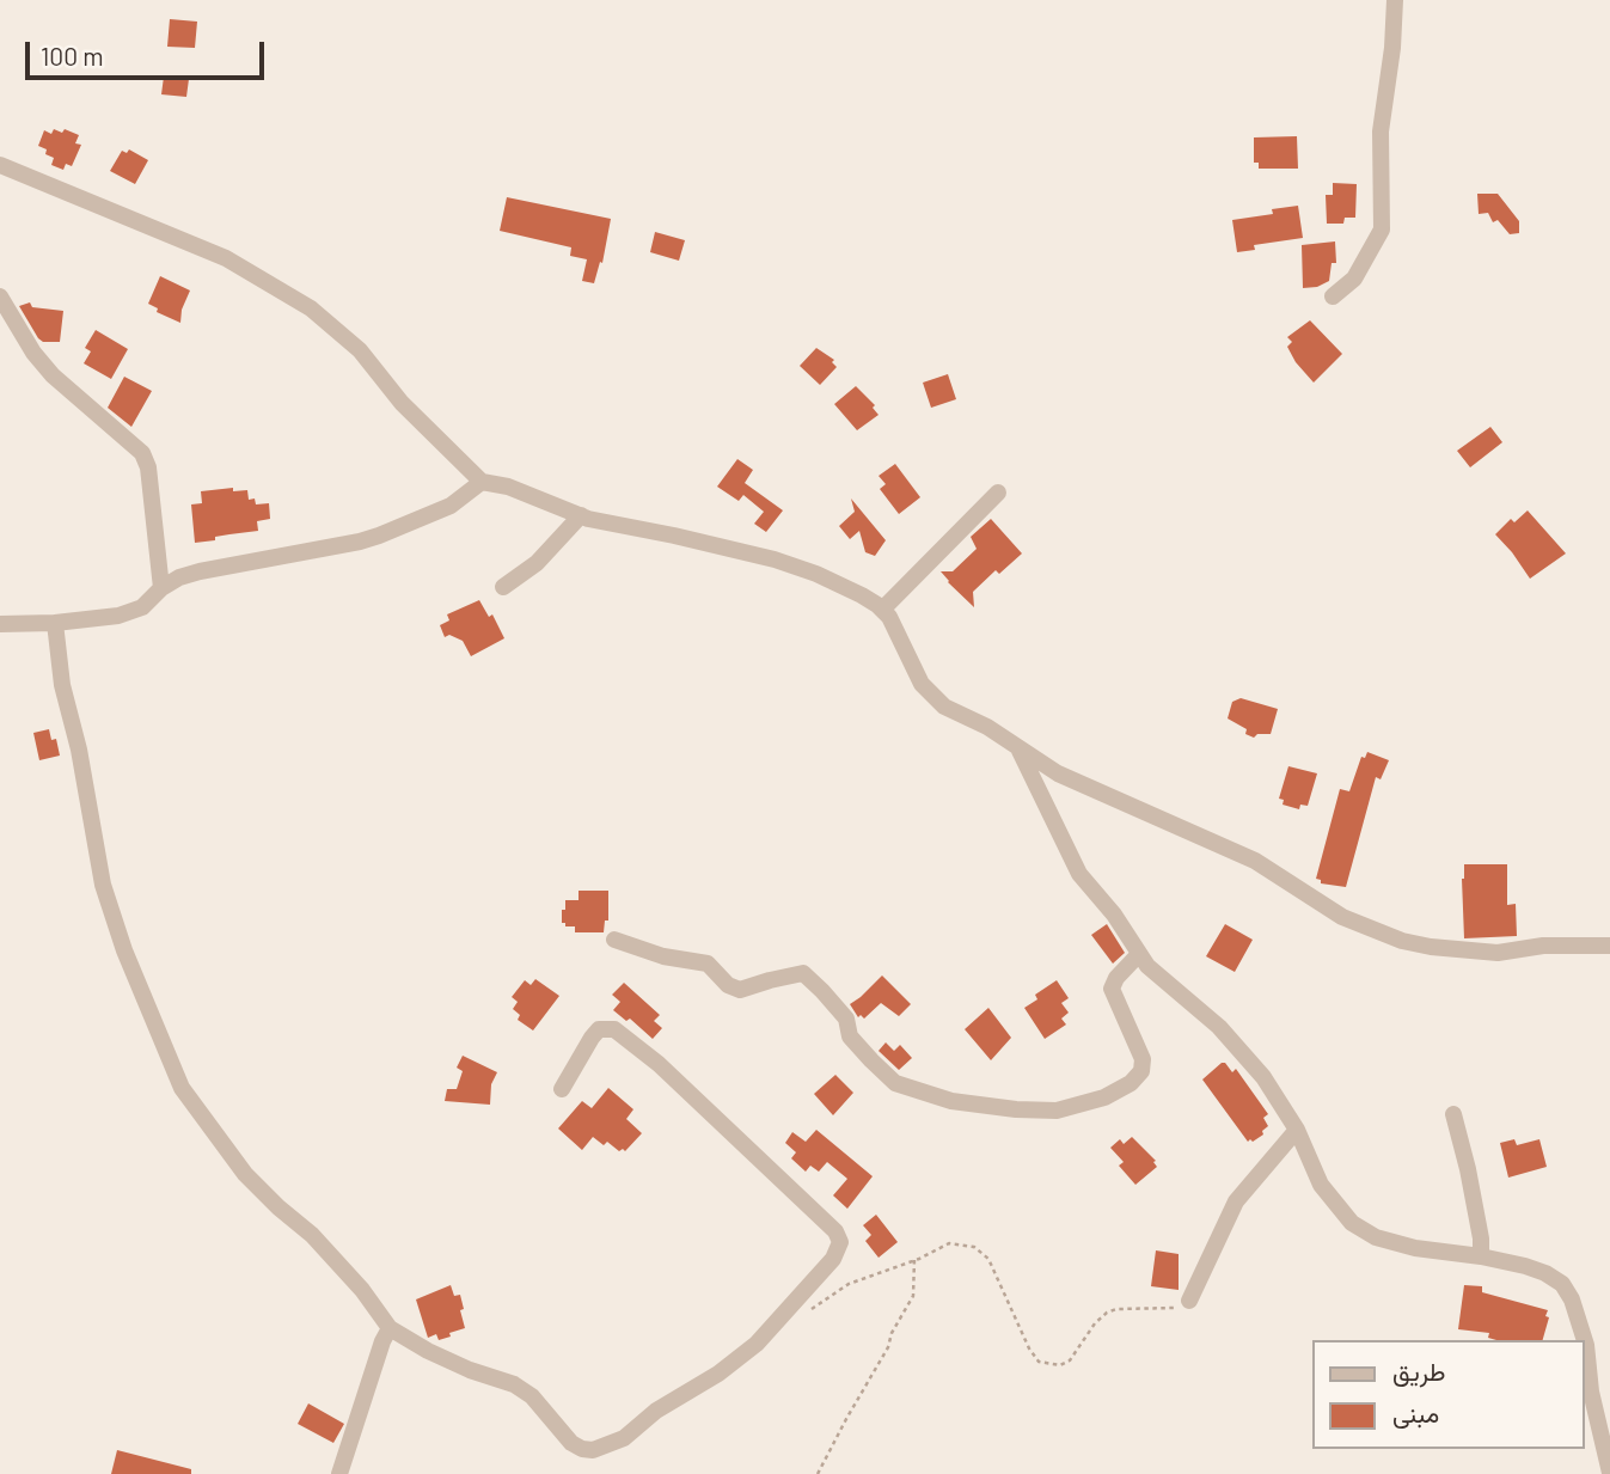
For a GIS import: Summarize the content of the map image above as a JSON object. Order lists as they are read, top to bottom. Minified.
{"legend":["طريق","مبنى"],"scale_bar":"100 m"}
